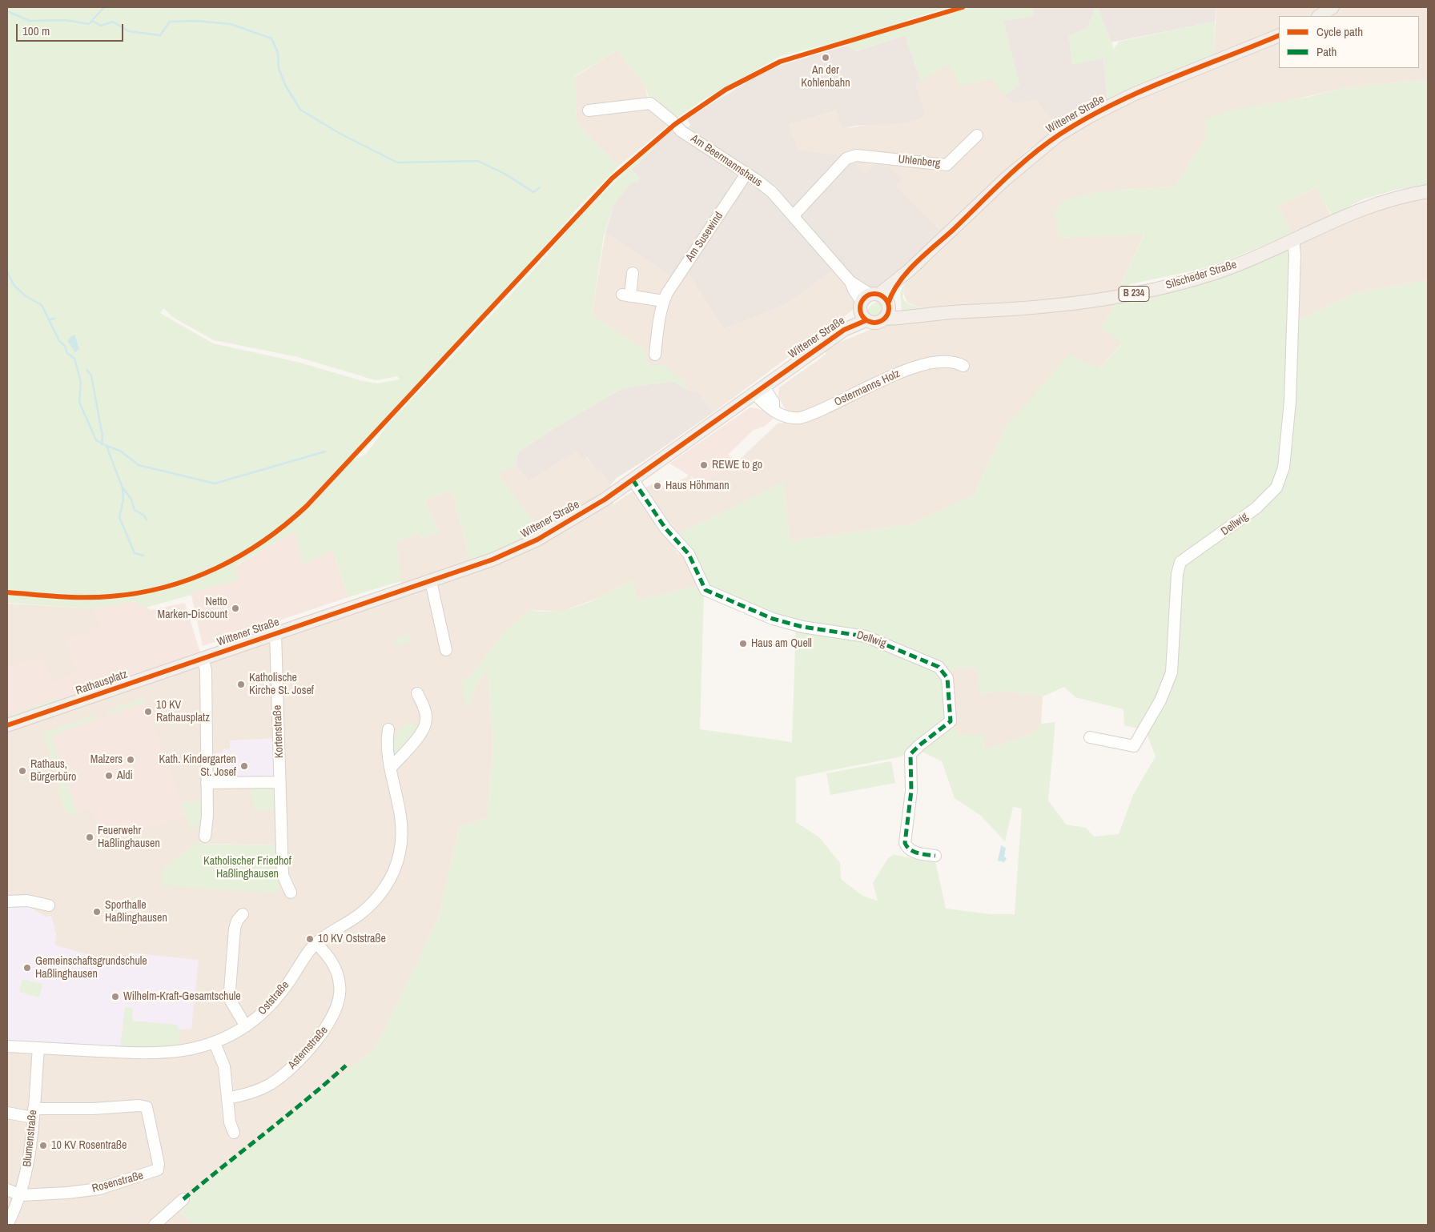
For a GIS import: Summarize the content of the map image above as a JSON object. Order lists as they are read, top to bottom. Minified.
{"streets":{"main road":["Wittener Straße","Silscheder Straße","B 234","Rathausplatz"],"street":["Am Beermannshaus","Uhlenberg","Am Susewind","Ostermanns Holz","Dellwig","Kortenstraße","Oststraße","Asternstraße","Blumenstraße","Rosenstraße"]},"crossings":[["Wittener Straße","Am Beermannshaus"],["Wittener Straße","Silscheder Straße"],["Wittener Straße","Ostermanns Holz"],["Wittener Straße","Dellwig"],["Wittener Straße","Rathausplatz"],["Wittener Straße","Kortenstraße"],["Am Beermannshaus","Uhlenberg"],["Am Beermannshaus","Am Susewind"],["Silscheder Straße","Dellwig"],["Oststraße","Asternstraße"],["Oststraße","Blumenstraße"],["Blumenstraße","Rosenstraße"]],"parks":["Katholischer Friedhof Haßlinghausen"],"places":["An der Kohlenbahn","REWE to go","Haus Höhmann","Netto Marken-Discount","Haus am Quell","Katholische Kirche St. Josef","10 KV Rathausplatz","Malzers","Kath. Kindergarten St. Josef","Rathaus, Bürgerbüro","Aldi","Feuerwehr Haßlinghausen","Sporthalle Haßlinghausen","10 KV Oststraße","Gemeinschaftsgrundschule Haßlinghausen","Wilhelm-Kraft-Gesamtschule","10 KV Rosentraße"],"legend":["Cycle path","Path"],"scale_bar":"100 m"}
